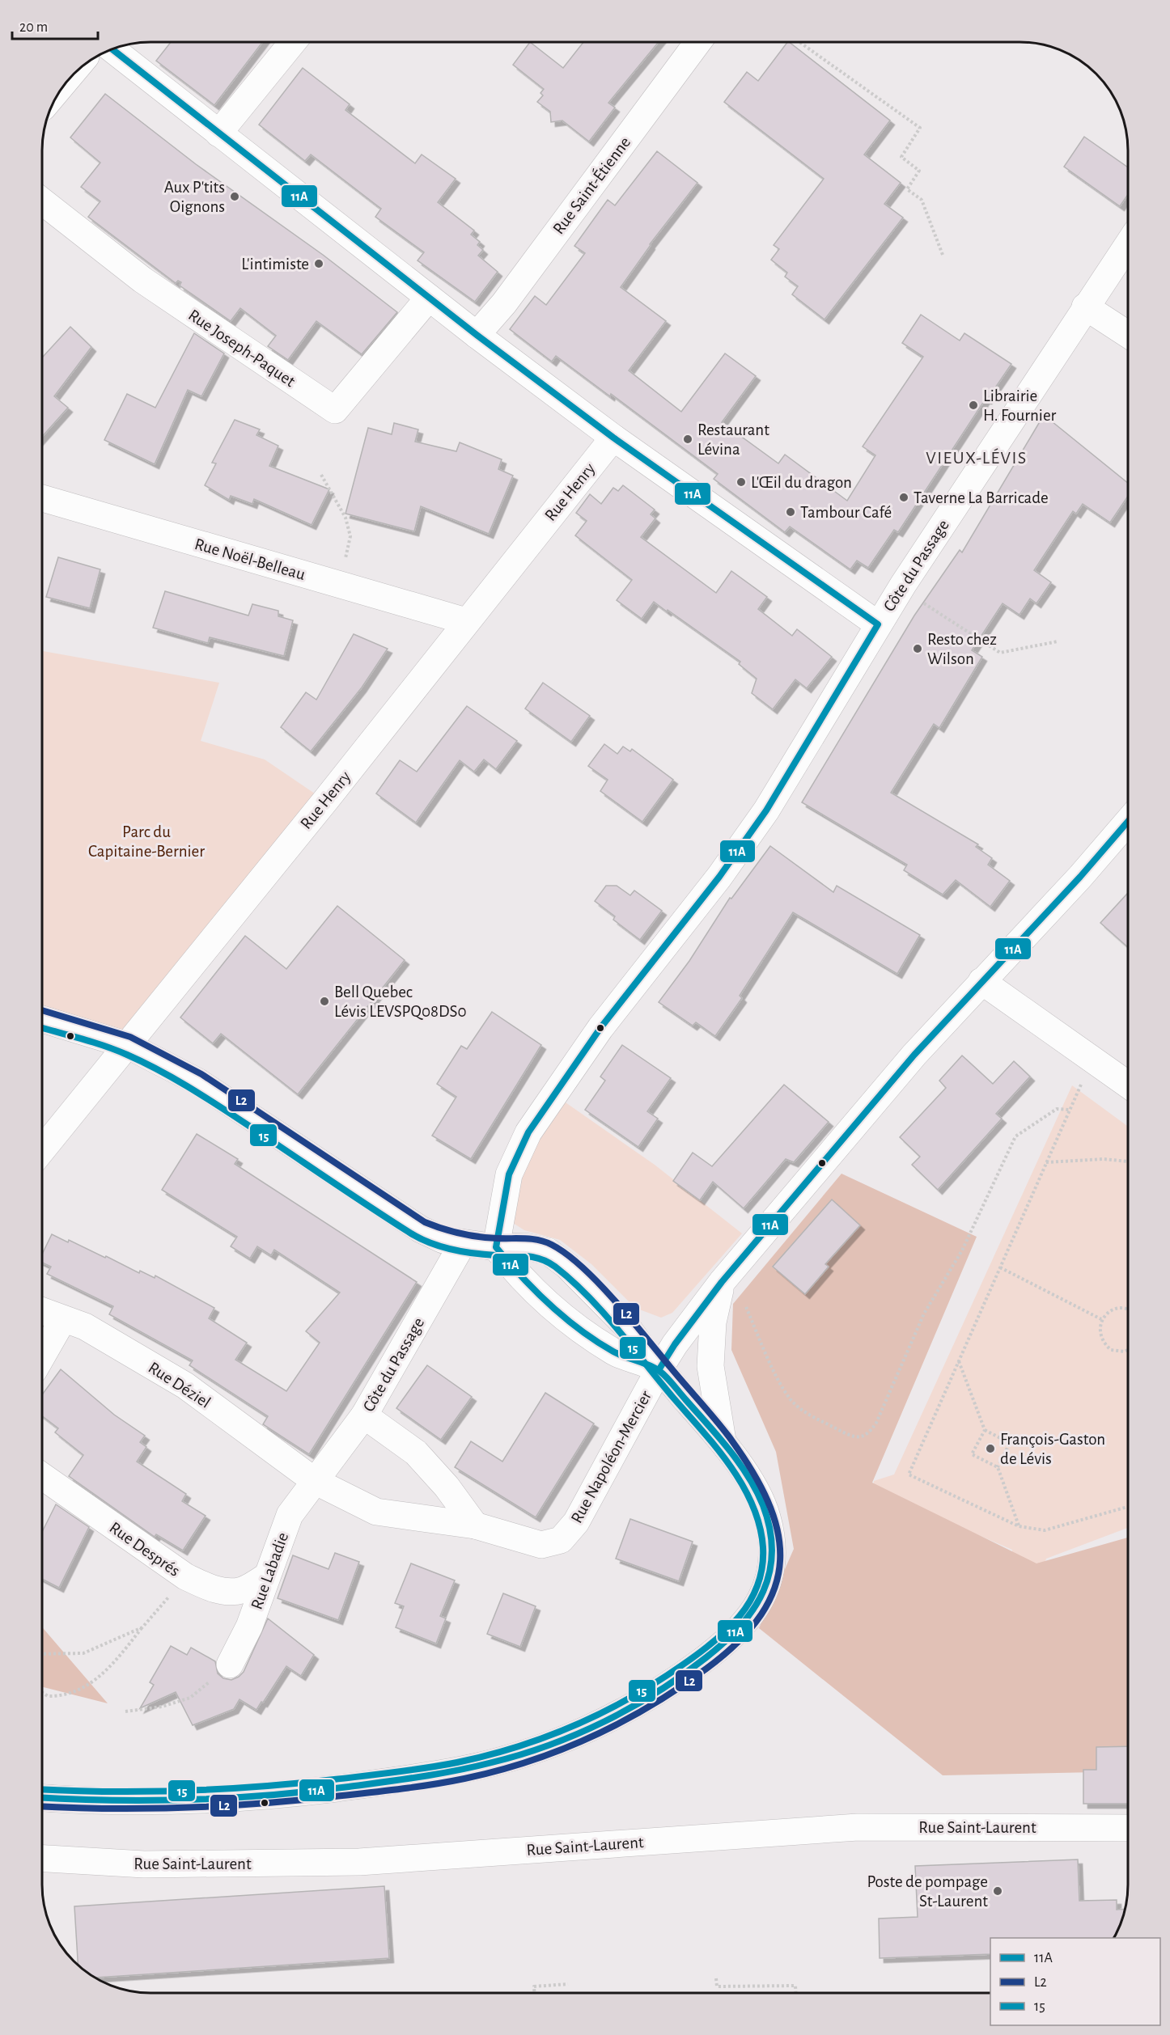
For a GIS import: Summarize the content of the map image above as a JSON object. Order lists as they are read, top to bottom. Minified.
{"streets":{"street":["Rue Saint-Étienne","Rue Joseph-Paquet","Rue Henry","Rue Noël-Belleau","Côte du Passage","Rue Déziel","Rue Napoléon-Mercier","Rue Després","Rue Labadie","Rue Saint-Laurent"]},"crossings":[["Rue Henry","Rue Noël-Belleau"],["Côte du Passage","Rue Déziel"],["Côte du Passage","Rue Napoléon-Mercier"],["Côte du Passage","Rue Labadie"],["Rue Déziel","Rue Napoléon-Mercier"],["Rue Déziel","Rue Labadie"],["Rue Napoléon-Mercier","Rue Labadie"],["Rue Després","Rue Labadie"]],"districts":["VIEUX-LÉVIS"],"parks":["Parc du Capitaine-Bernier"],"places":["Aux P'tits Oignons","L'intimiste","Librairie H. Fournier","Restaurant Lévina","L'Œil du dragon","Taverne La Barricade","Tambour Café","Resto chez Wilson","Bell Quebec Lévis LEVSPQ08DS0","François-Gaston de Lévis","Poste de pompage St-Laurent"],"lines":["transit line 11A","transit line L2","transit line 15"],"legend":["11A","L2","15"],"scale_bar":"20 m"}
